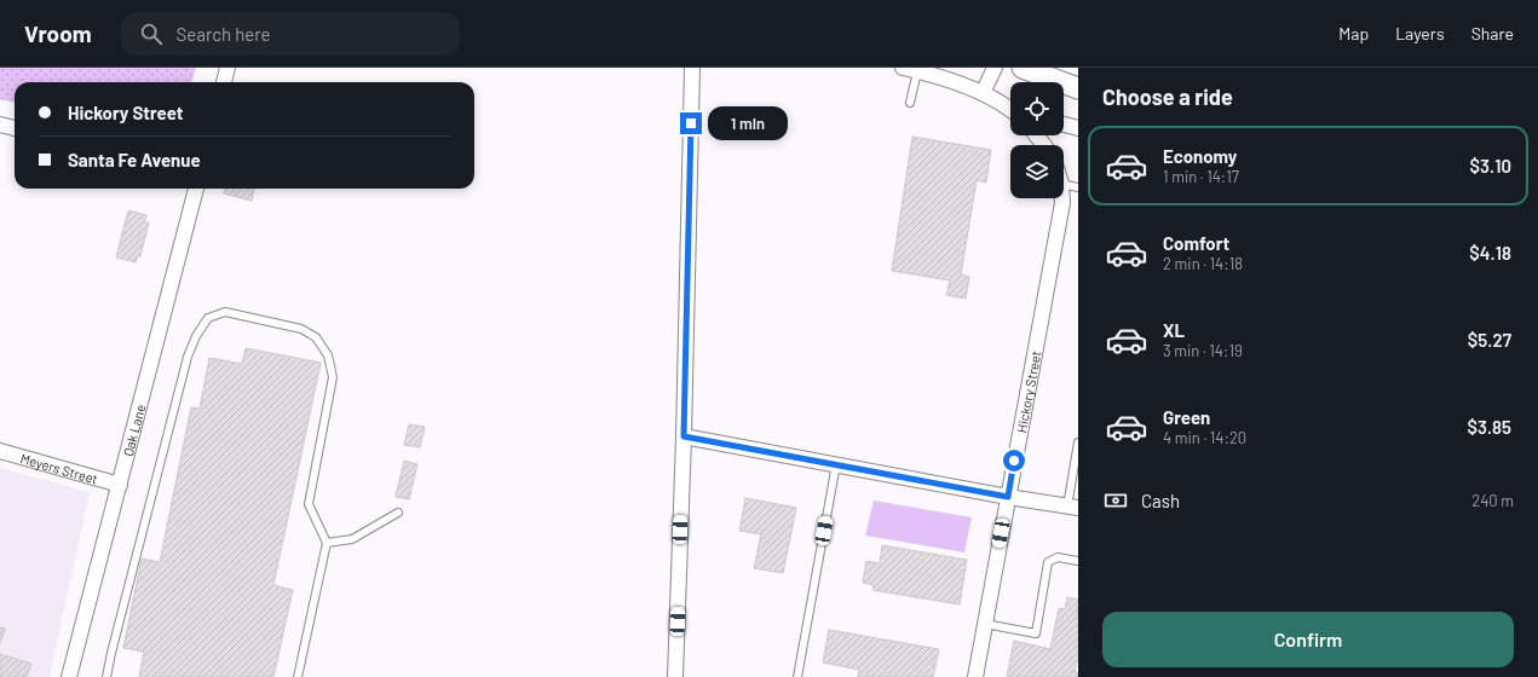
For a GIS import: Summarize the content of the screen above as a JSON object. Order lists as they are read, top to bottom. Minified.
{"streets":{"street":["Hickory Street","Oak Lane","Meyers Street"]},"crossings":[["Oak Lane","Meyers Street"]],"page":{"header":"Vroom","search":"Search here","nav":["Map","Layers","Share"],"heading":"Choose a ride","banner":["Hickory Street","Santa Fe Avenue"],"bubble":"1 min","list":[{"name":"Economy","note":"1 min · 14:17","value":"$3.10"},{"name":"Comfort","note":"2 min · 14:18","value":"$4.18"},{"name":"XL","note":"3 min · 14:19","value":"$5.27"},{"name":"Green","note":"4 min · 14:20","value":"$3.85"}],"pay":["Cash","240 m"],"buttons":"Confirm"}}
